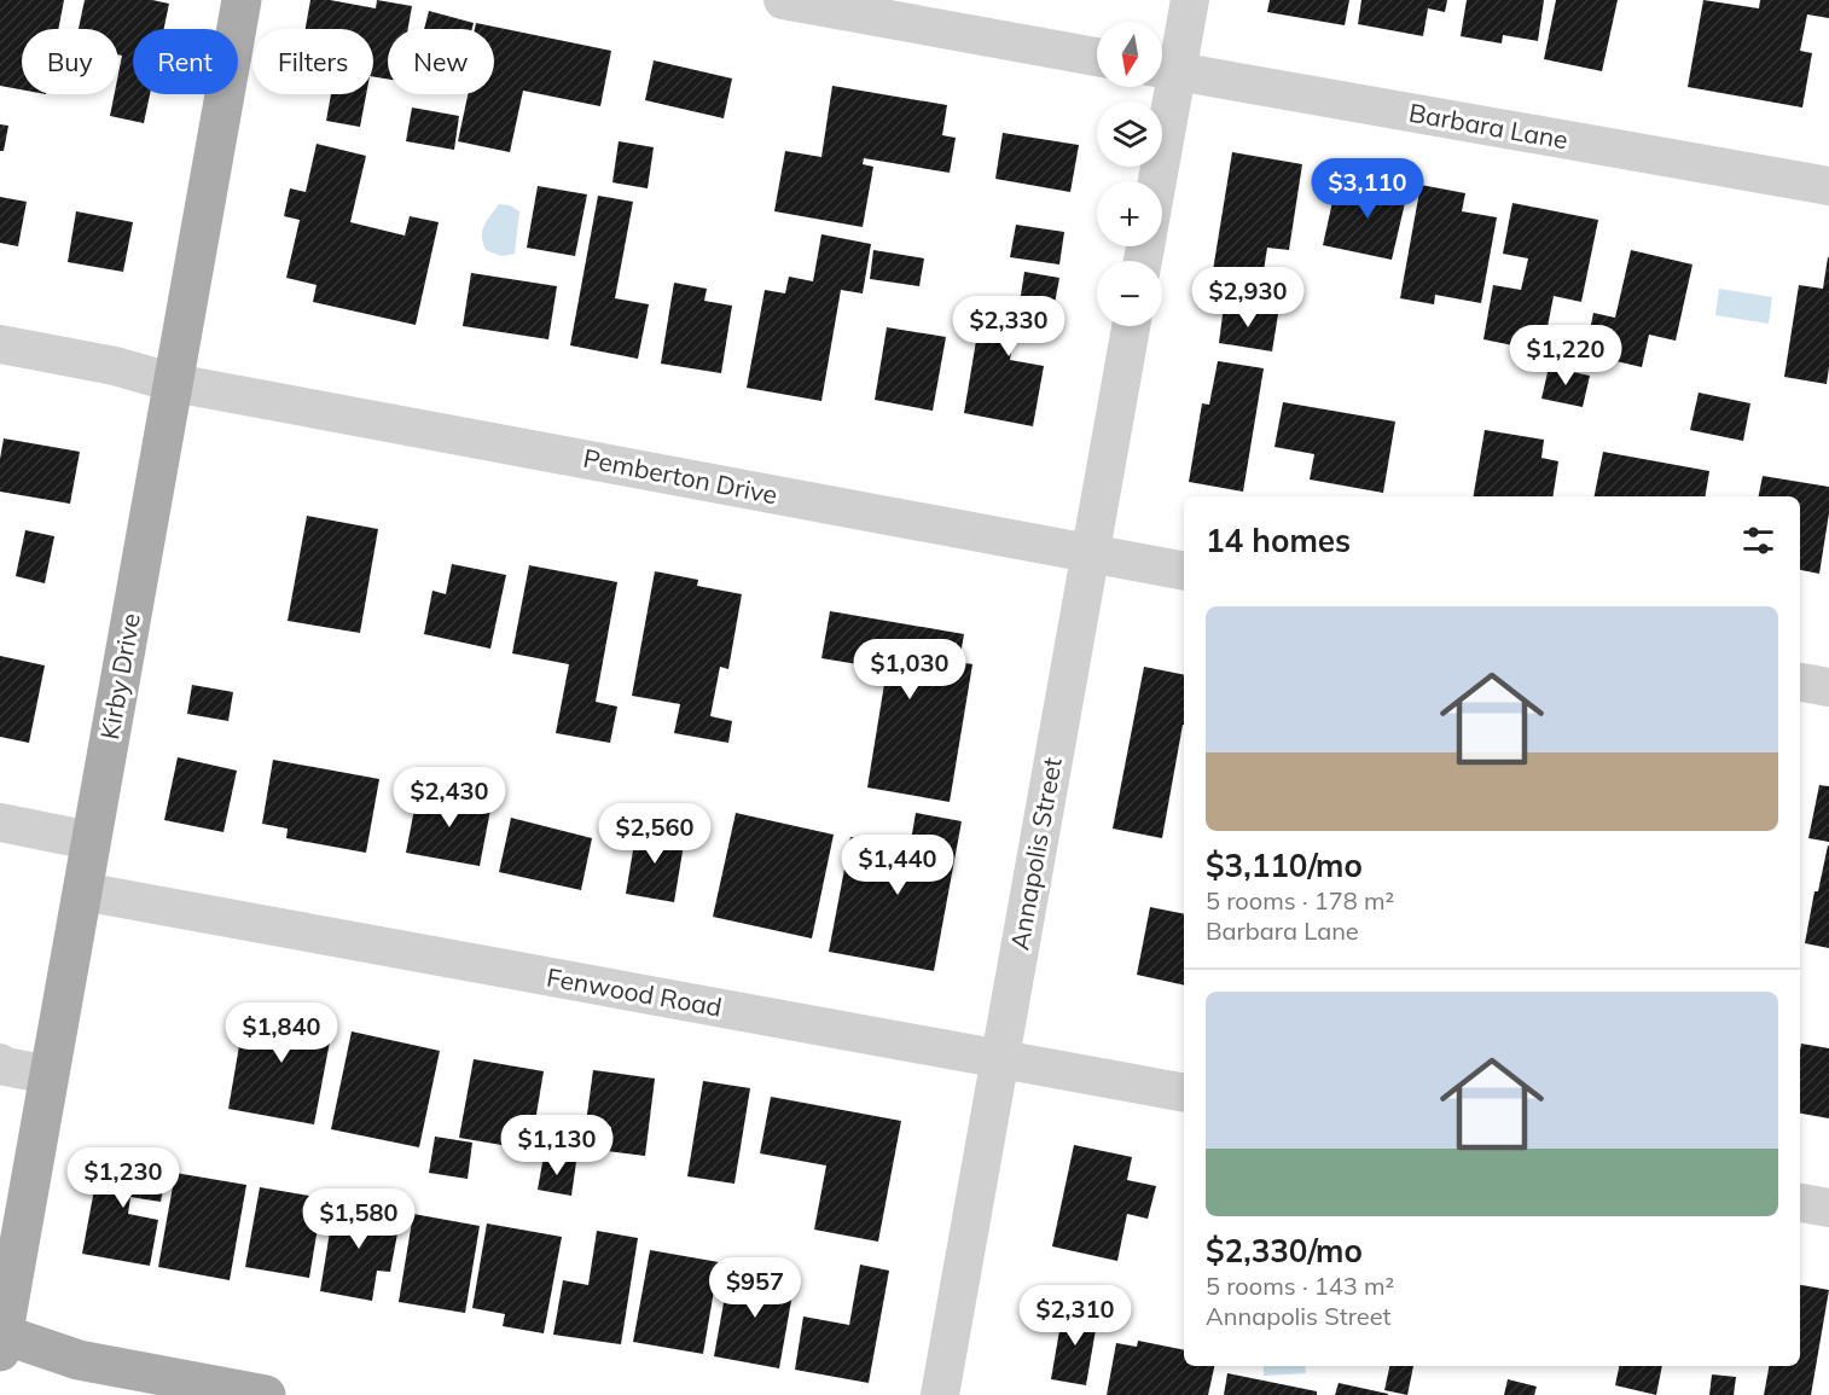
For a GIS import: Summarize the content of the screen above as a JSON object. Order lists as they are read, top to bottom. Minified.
{"streets":{"main road":["Kirby Drive"],"street":["Barbara Lane","Pemberton Drive","Annapolis Street","Fenwood Road"]},"crossings":[["Pemberton Drive","Kirby Drive"],["Pemberton Drive","Annapolis Street"],["Kirby Drive","Fenwood Road"],["Annapolis Street","Fenwood Road"]],"north":"bottom","page":{"map_buttons":["+","−"],"chip":["Buy","Rent","Filters","New"],"price":["$3,110","$2,930","$2,330","$1,220","$1,030","$2,430","$2,560","$1,440","$1,840","$1,130","$1,230","$1,580","$957","$2,310"],"heading":"14 homes","list":[{"name":"$3,110/mo","note":"5 rooms · 178 m² · Barbara Lane"},{"name":"$2,330/mo","note":"5 rooms · 143 m² · Annapolis Street"}]}}
